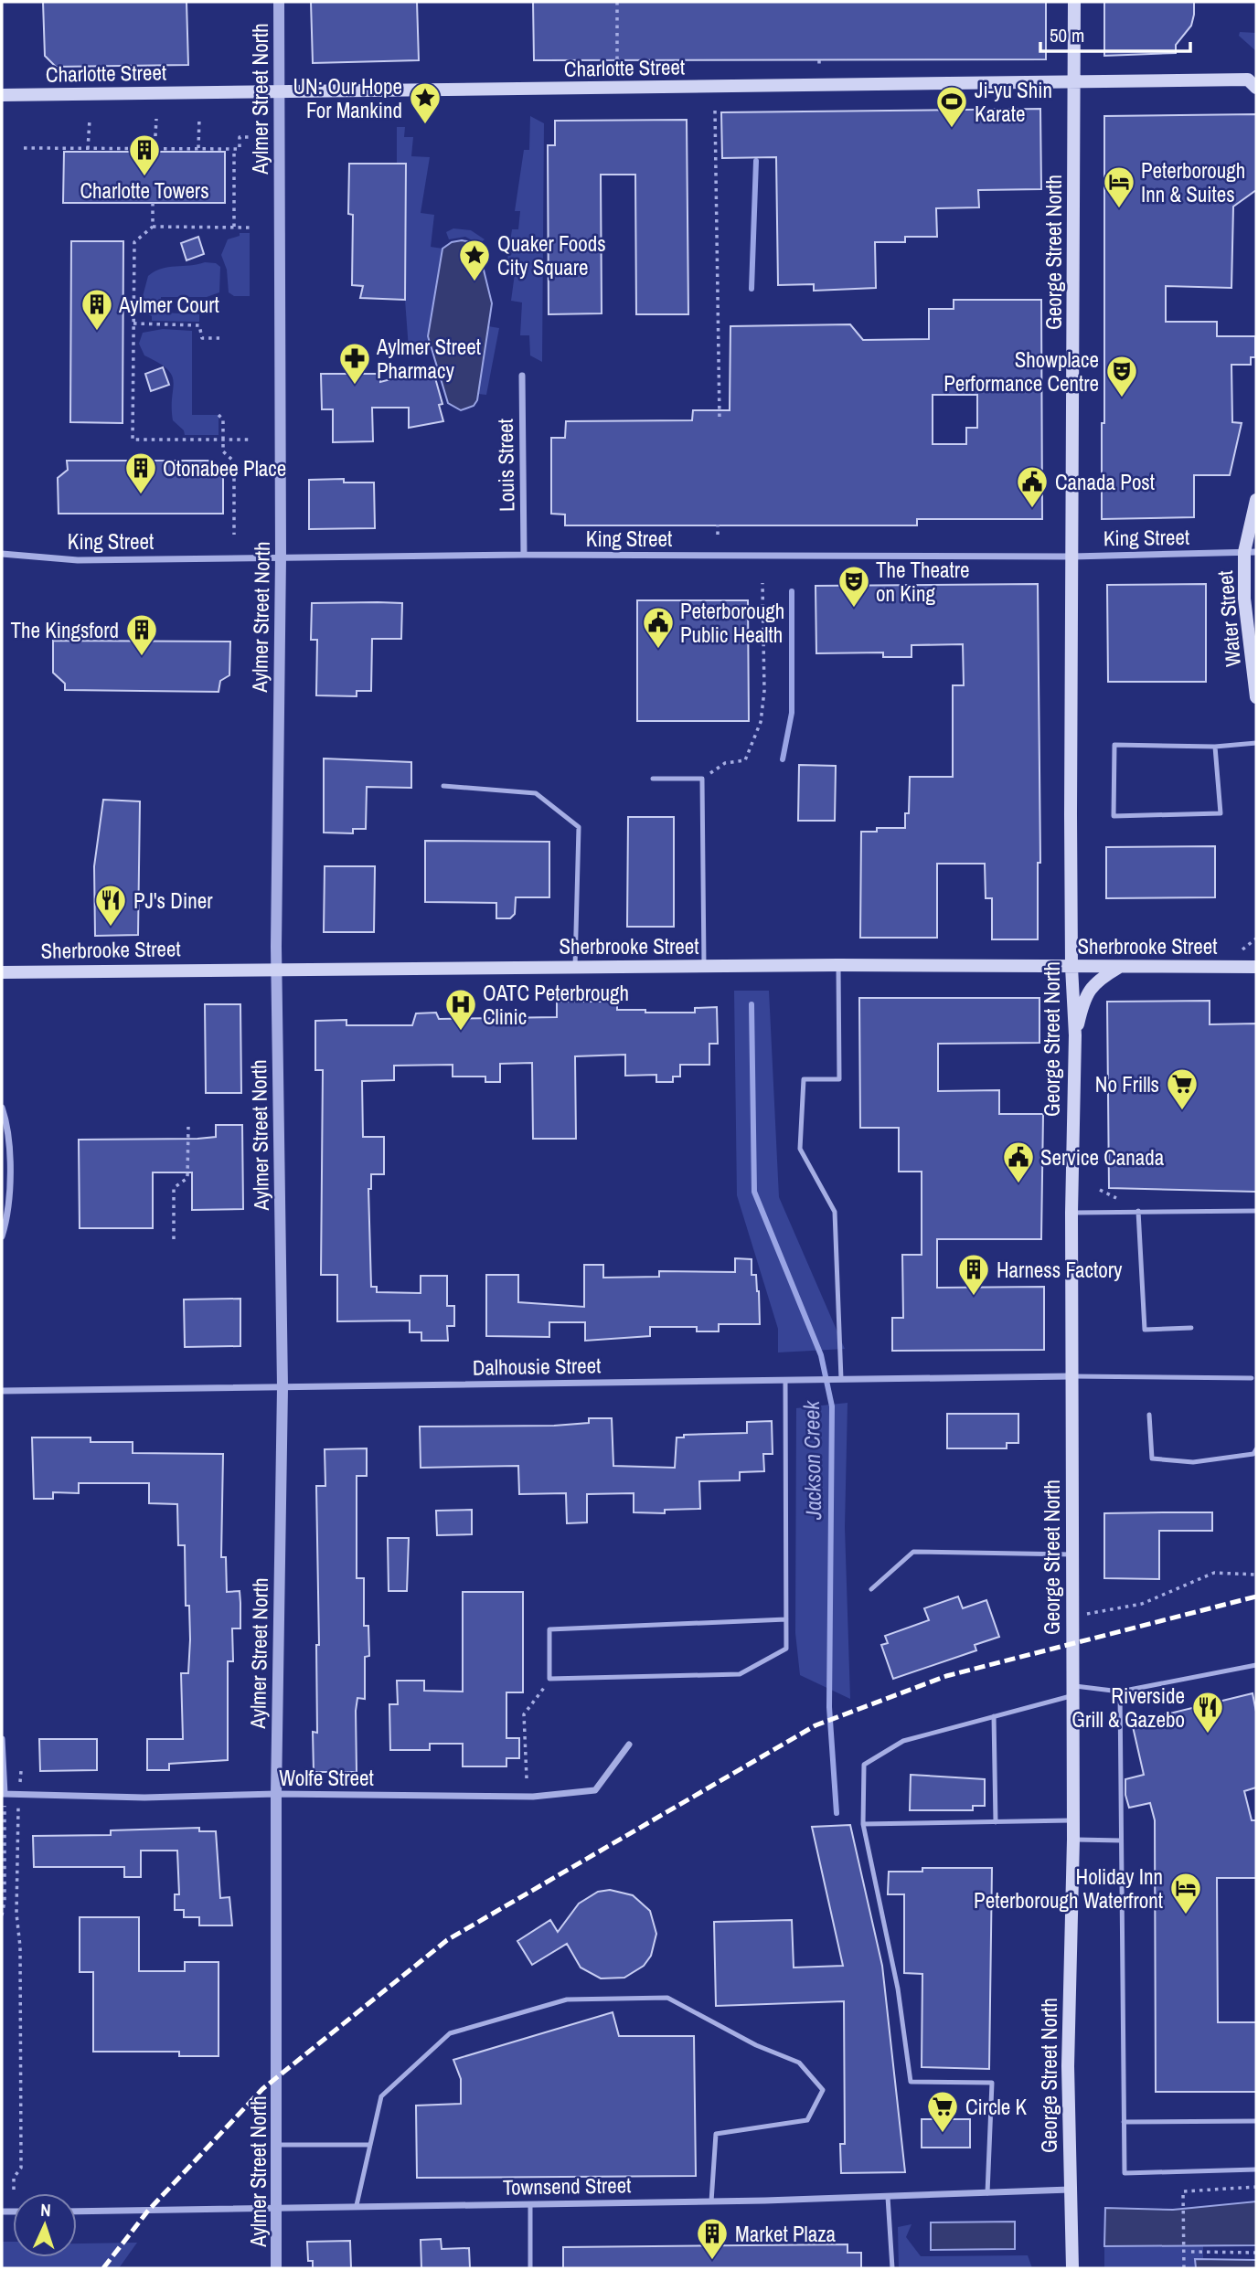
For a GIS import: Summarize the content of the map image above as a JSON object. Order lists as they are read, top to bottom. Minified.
{"streets":{"main road":["Charlotte Street","George Street North","Water Street","Sherbrooke Street"],"street":["Aylmer Street North","Louis Street","King Street","Dalhousie Street","Wolfe Street","Townsend Street"]},"crossings":[["Charlotte Street","Aylmer Street North"],["Charlotte Street","George Street North"],["Aylmer Street North","King Street"],["Aylmer Street North","Sherbrooke Street"],["Aylmer Street North","Dalhousie Street"],["Aylmer Street North","Wolfe Street"],["Aylmer Street North","Townsend Street"],["George Street North","King Street"],["George Street North","Sherbrooke Street"],["George Street North","Dalhousie Street"],["George Street North","Townsend Street"],["Louis Street","King Street"],["King Street","Water Street"]],"water":["Jackson Creek"],"places":{"place":["UN: Our Hope For Mankind","Quaker Foods City Square"],"sports":["Ji-yu Shin Karate"],"building":["Charlotte Towers","Aylmer Court","Otonabee Place","The Kingsford","Harness Factory","Market Plaza"],"hotel":["Peterborough Inn & Suites","Holiday Inn Peterborough Waterfront"],"pharmacy":["Aylmer Street Pharmacy"],"theatre":["Showplace Performance Centre","The Theatre on King"],"public building":["Canada Post","Peterborough Public Health","Service Canada"],"restaurant":["PJ's Diner","Riverside Grill & Gazebo"],"hospital":["OATC Peterbrough Clinic"],"supermarket":["No Frills","Circle K"]},"scale_bar":"50 m","north":"top"}
